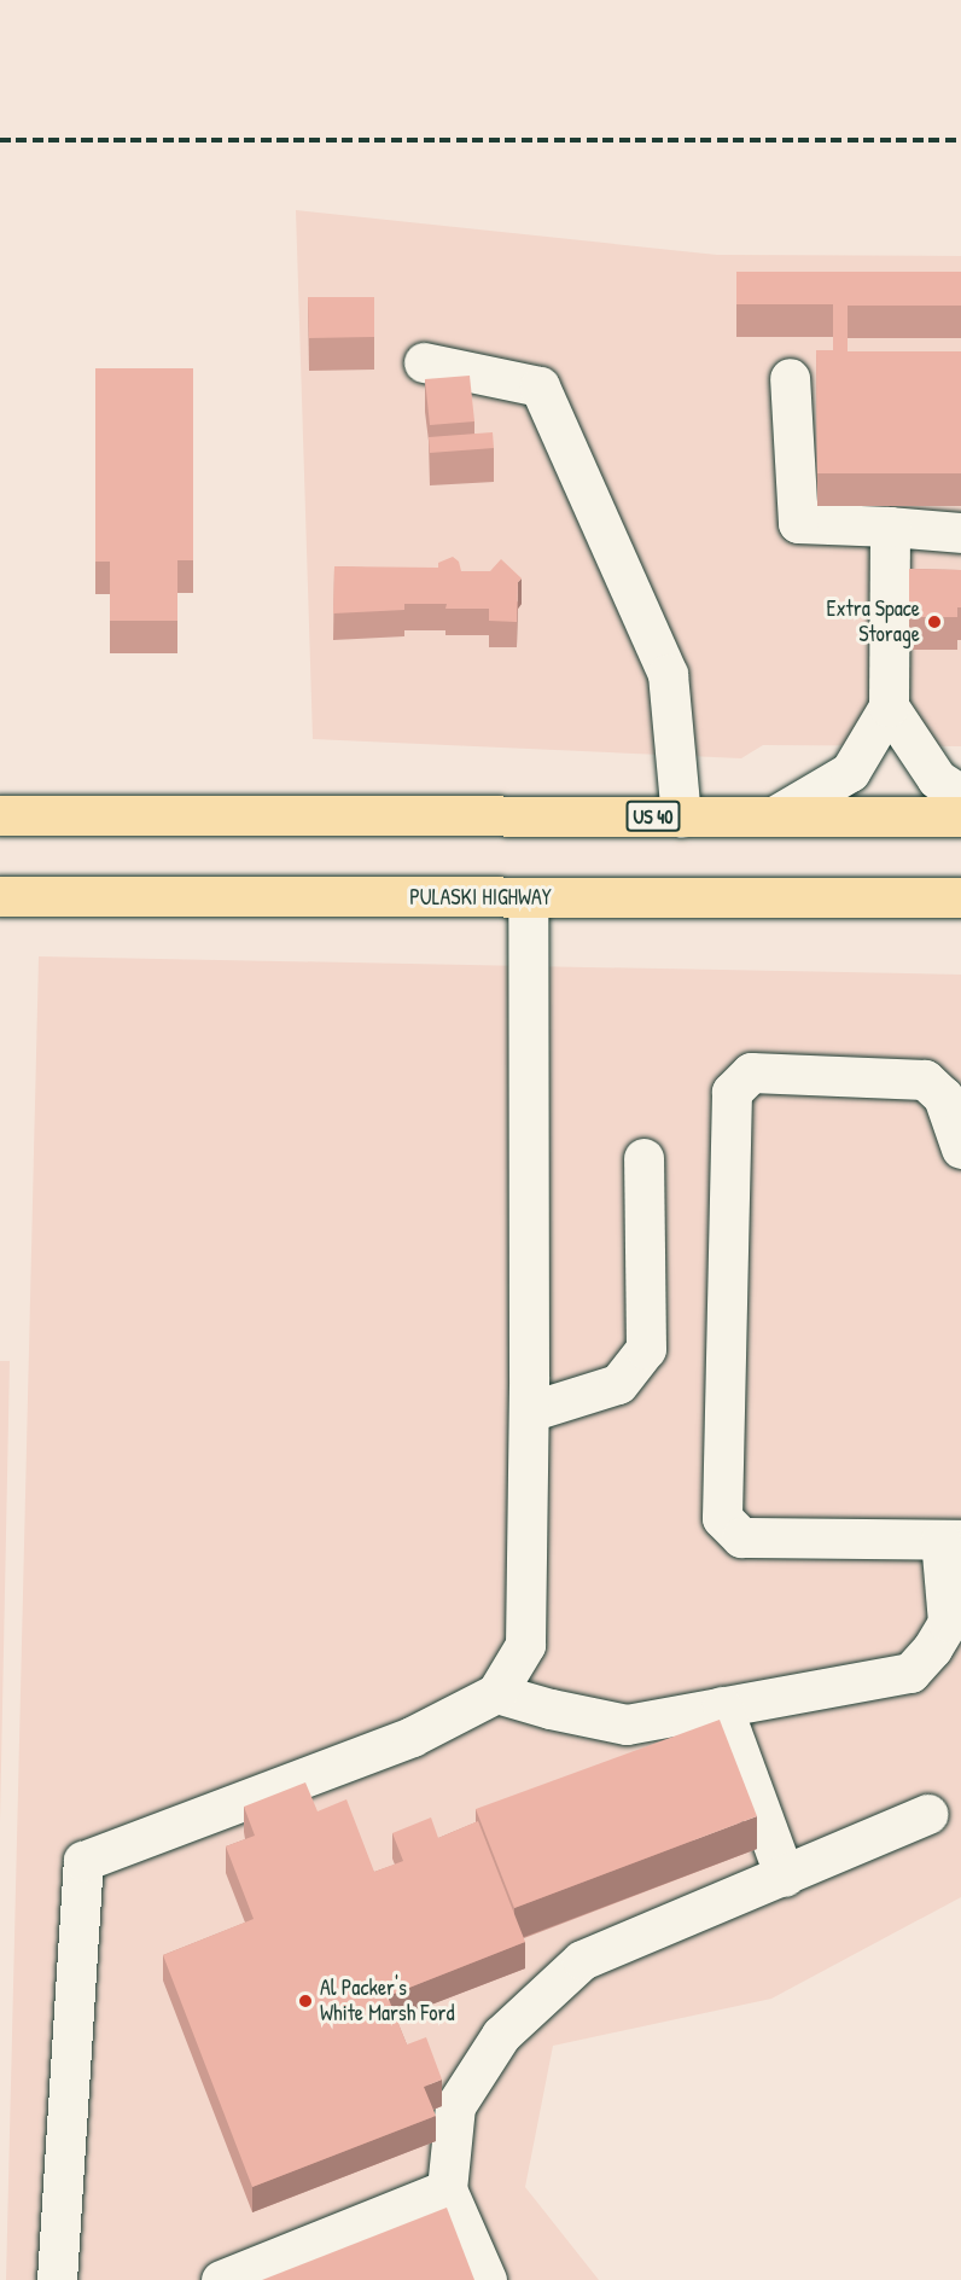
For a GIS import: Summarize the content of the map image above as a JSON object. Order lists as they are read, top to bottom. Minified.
{"streets":{"highway":["US 40","PULASKI HIGHWAY"]},"places":["Extra Space Storage","Al Packer's White Marsh Ford"]}
